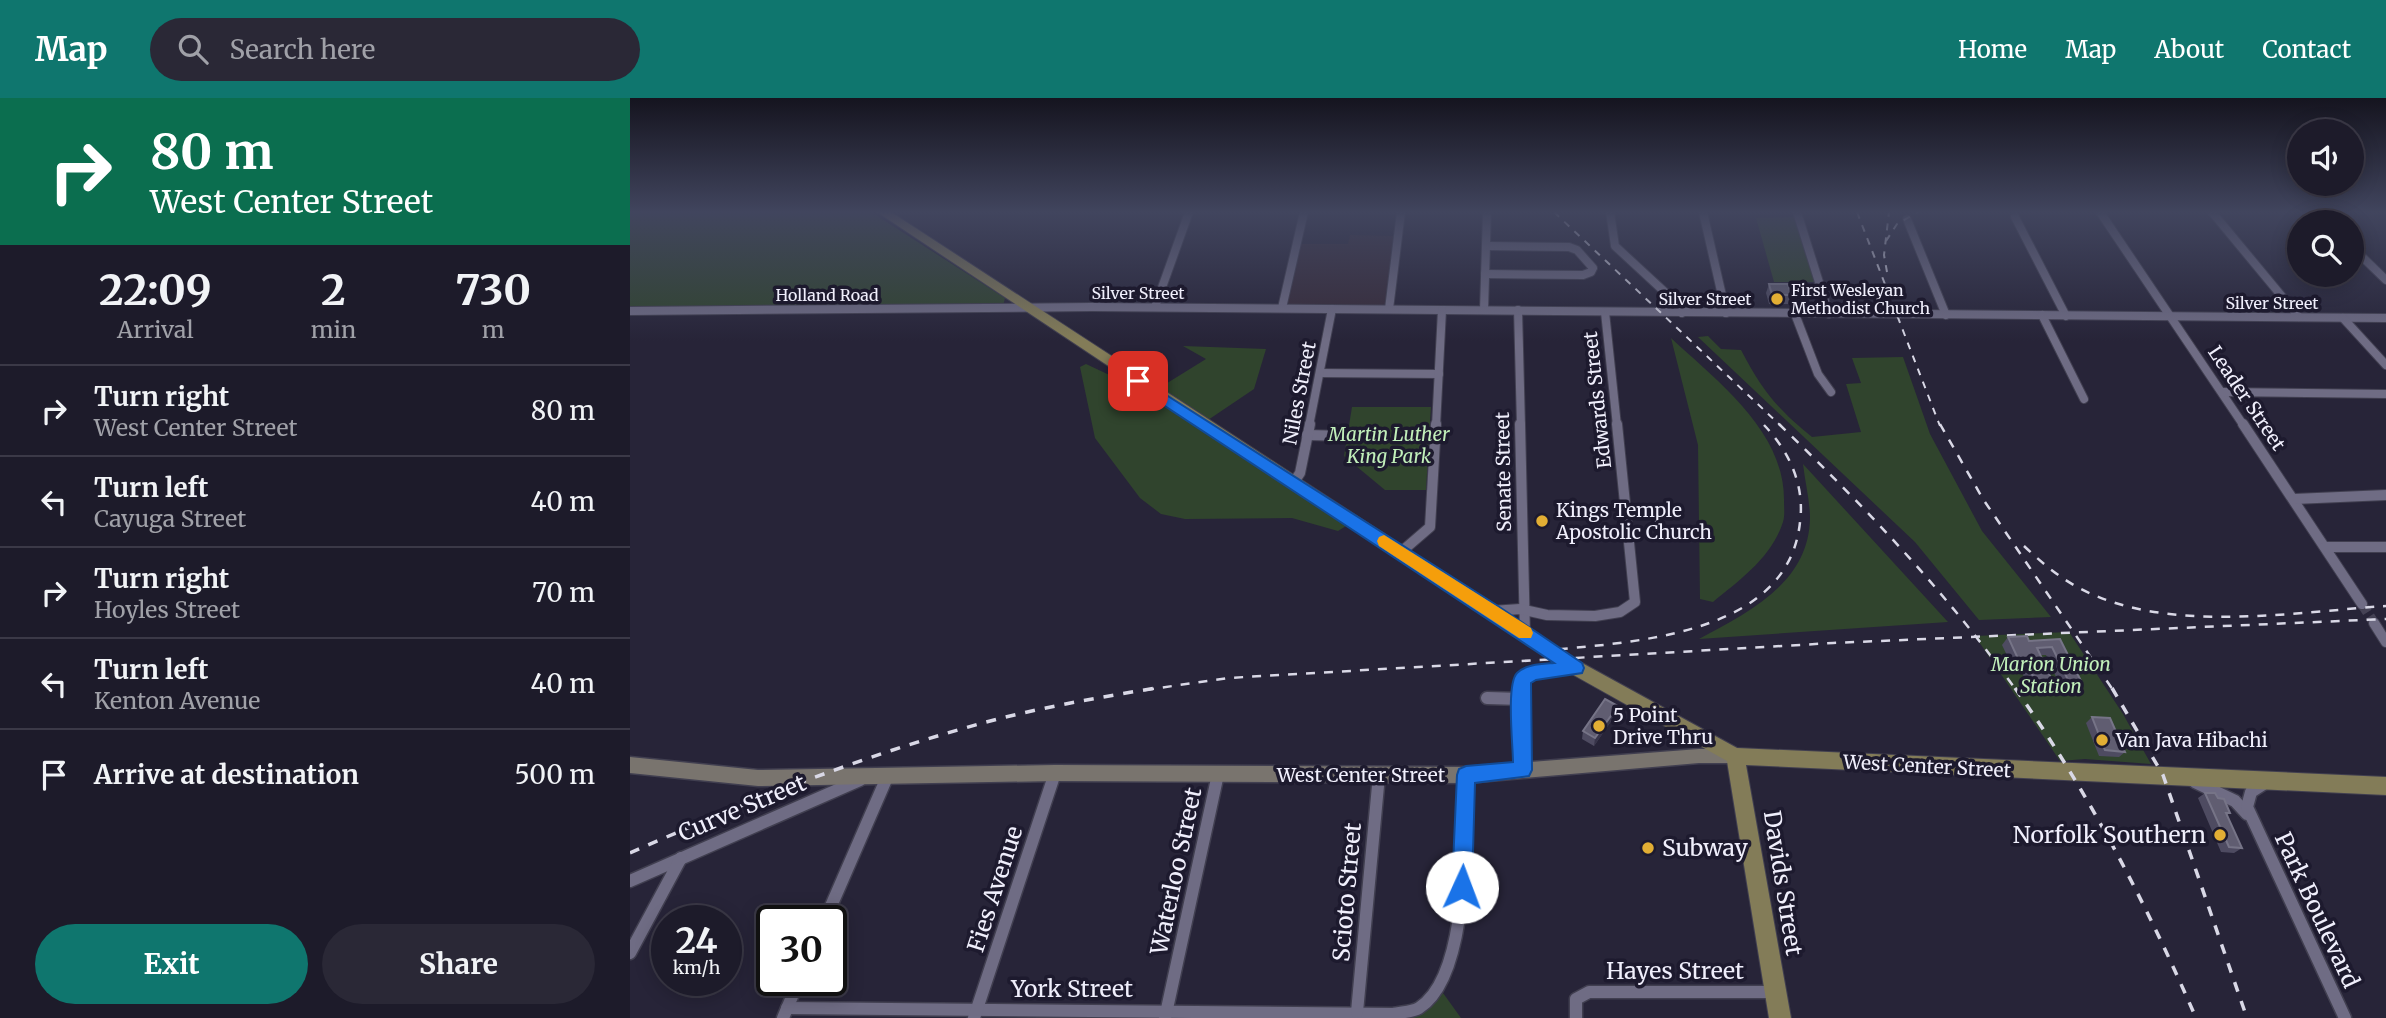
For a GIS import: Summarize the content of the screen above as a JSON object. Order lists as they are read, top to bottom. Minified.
{"streets":{"main road":["West Center Street","Davids Street"],"street":["Silver Street","Holland Road","Niles Street","Leader Street","Edwards Street","Senate Street","Curve Street","Waterloo Street","Fies Avenue","Scioto Street","Park Boulevard","Hayes Street","York Street"]},"crossings":[["Silver Street","Holland Road"],["Silver Street","Niles Street"],["Silver Street","Leader Street"],["Silver Street","Edwards Street"],["Silver Street","Senate Street"],["Edwards Street","Senate Street"],["West Center Street","Curve Street"],["West Center Street","Waterloo Street"],["West Center Street","Davids Street"],["West Center Street","Fies Avenue"],["West Center Street","Scioto Street"],["West Center Street","Park Boulevard"],["West Center Street","York Street"],["Waterloo Street","York Street"],["Davids Street","Hayes Street"],["Fies Avenue","York Street"],["Scioto Street","York Street"]],"parks":["Martin Luther King Park","Marion Union Station"],"places":["First Wesleyan Methodist Church","Kings Temple Apostolic Church","5 Point Drive Thru","Van Java Hibachi","Norfolk Southern","Subway"],"page":{"header":"Map","search":"Search here","nav":["Home","Map","About","Contact"],"turn":["80 m","West Center Street"],"eta":["22:09","Arrival","2","min","730","m"],"list":[{"name":"Turn right","note":"West Center Street","value":"80 m"},{"name":"Turn left","note":"Cayuga Street","value":"40 m"},{"name":"Turn right","note":"Hoyles Street","value":"70 m"},{"name":"Turn left","note":"Kenton Avenue","value":"40 m"},{"name":"Arrive at destination","value":"500 m"}],"speed":"24 km/h","limit":"30","buttons":["Exit","Share"]}}
